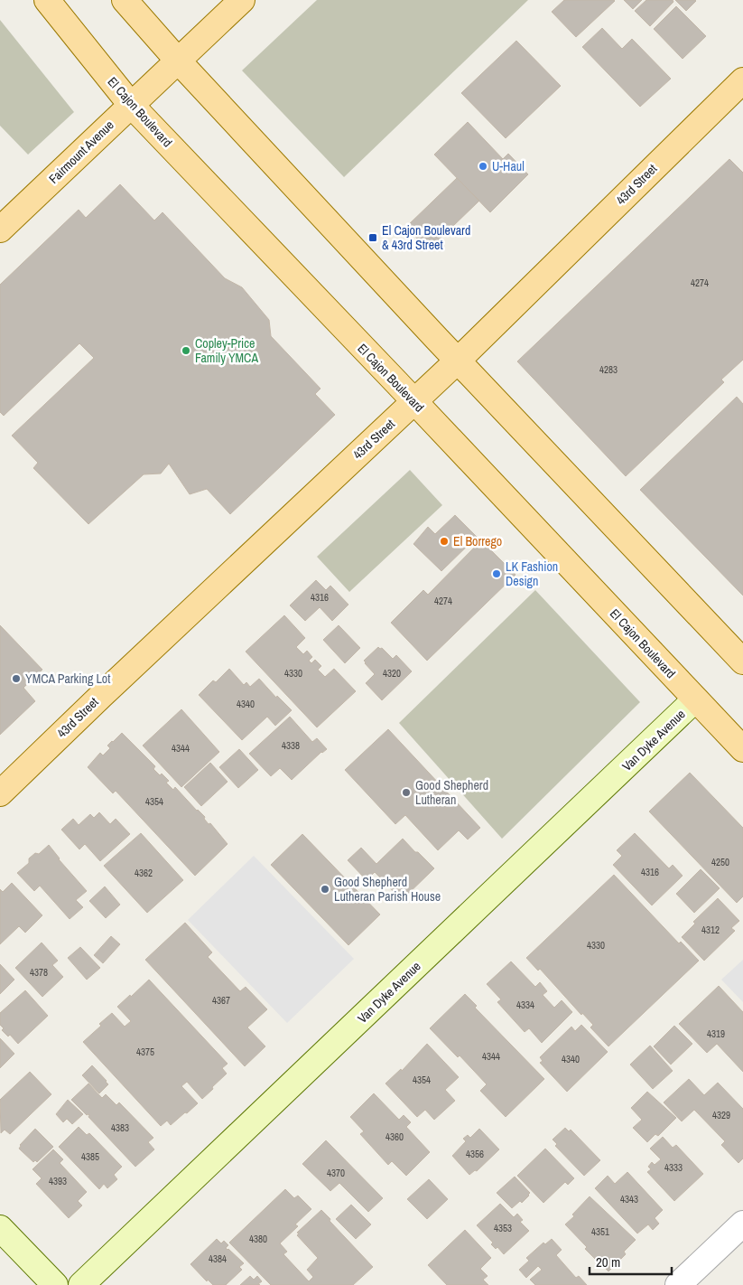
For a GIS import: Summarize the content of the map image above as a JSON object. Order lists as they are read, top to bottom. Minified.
{"streets":{"main road":["El Cajon Boulevard","Fairmount Avenue","43rd Street"],"street":["Van Dyke Avenue"]},"crossings":[["El Cajon Boulevard","Fairmount Avenue"],["El Cajon Boulevard","43rd Street"],["El Cajon Boulevard","Van Dyke Avenue"]],"places":{"other":["U-Haul","Copley-Price Family YMCA","El Borrego","LK Fashion Design","YMCA Parking Lot","Good Shepherd Lutheran","Good Shepherd Lutheran Parish House"],"transit":["El Cajon Boulevard & 43rd Street"]},"house_numbers":["4274","4283","4316","4274","4330","4320","4340","4338","4344","4354","4250","4316","4362","4312","4330","4378","4367","4334","4319","4375","4344","4340","4354","4329","4383","4360","4356","4385","4333","4370","4393","4343","4353","4351","4380","4384"],"scale_bar":"20 m"}
